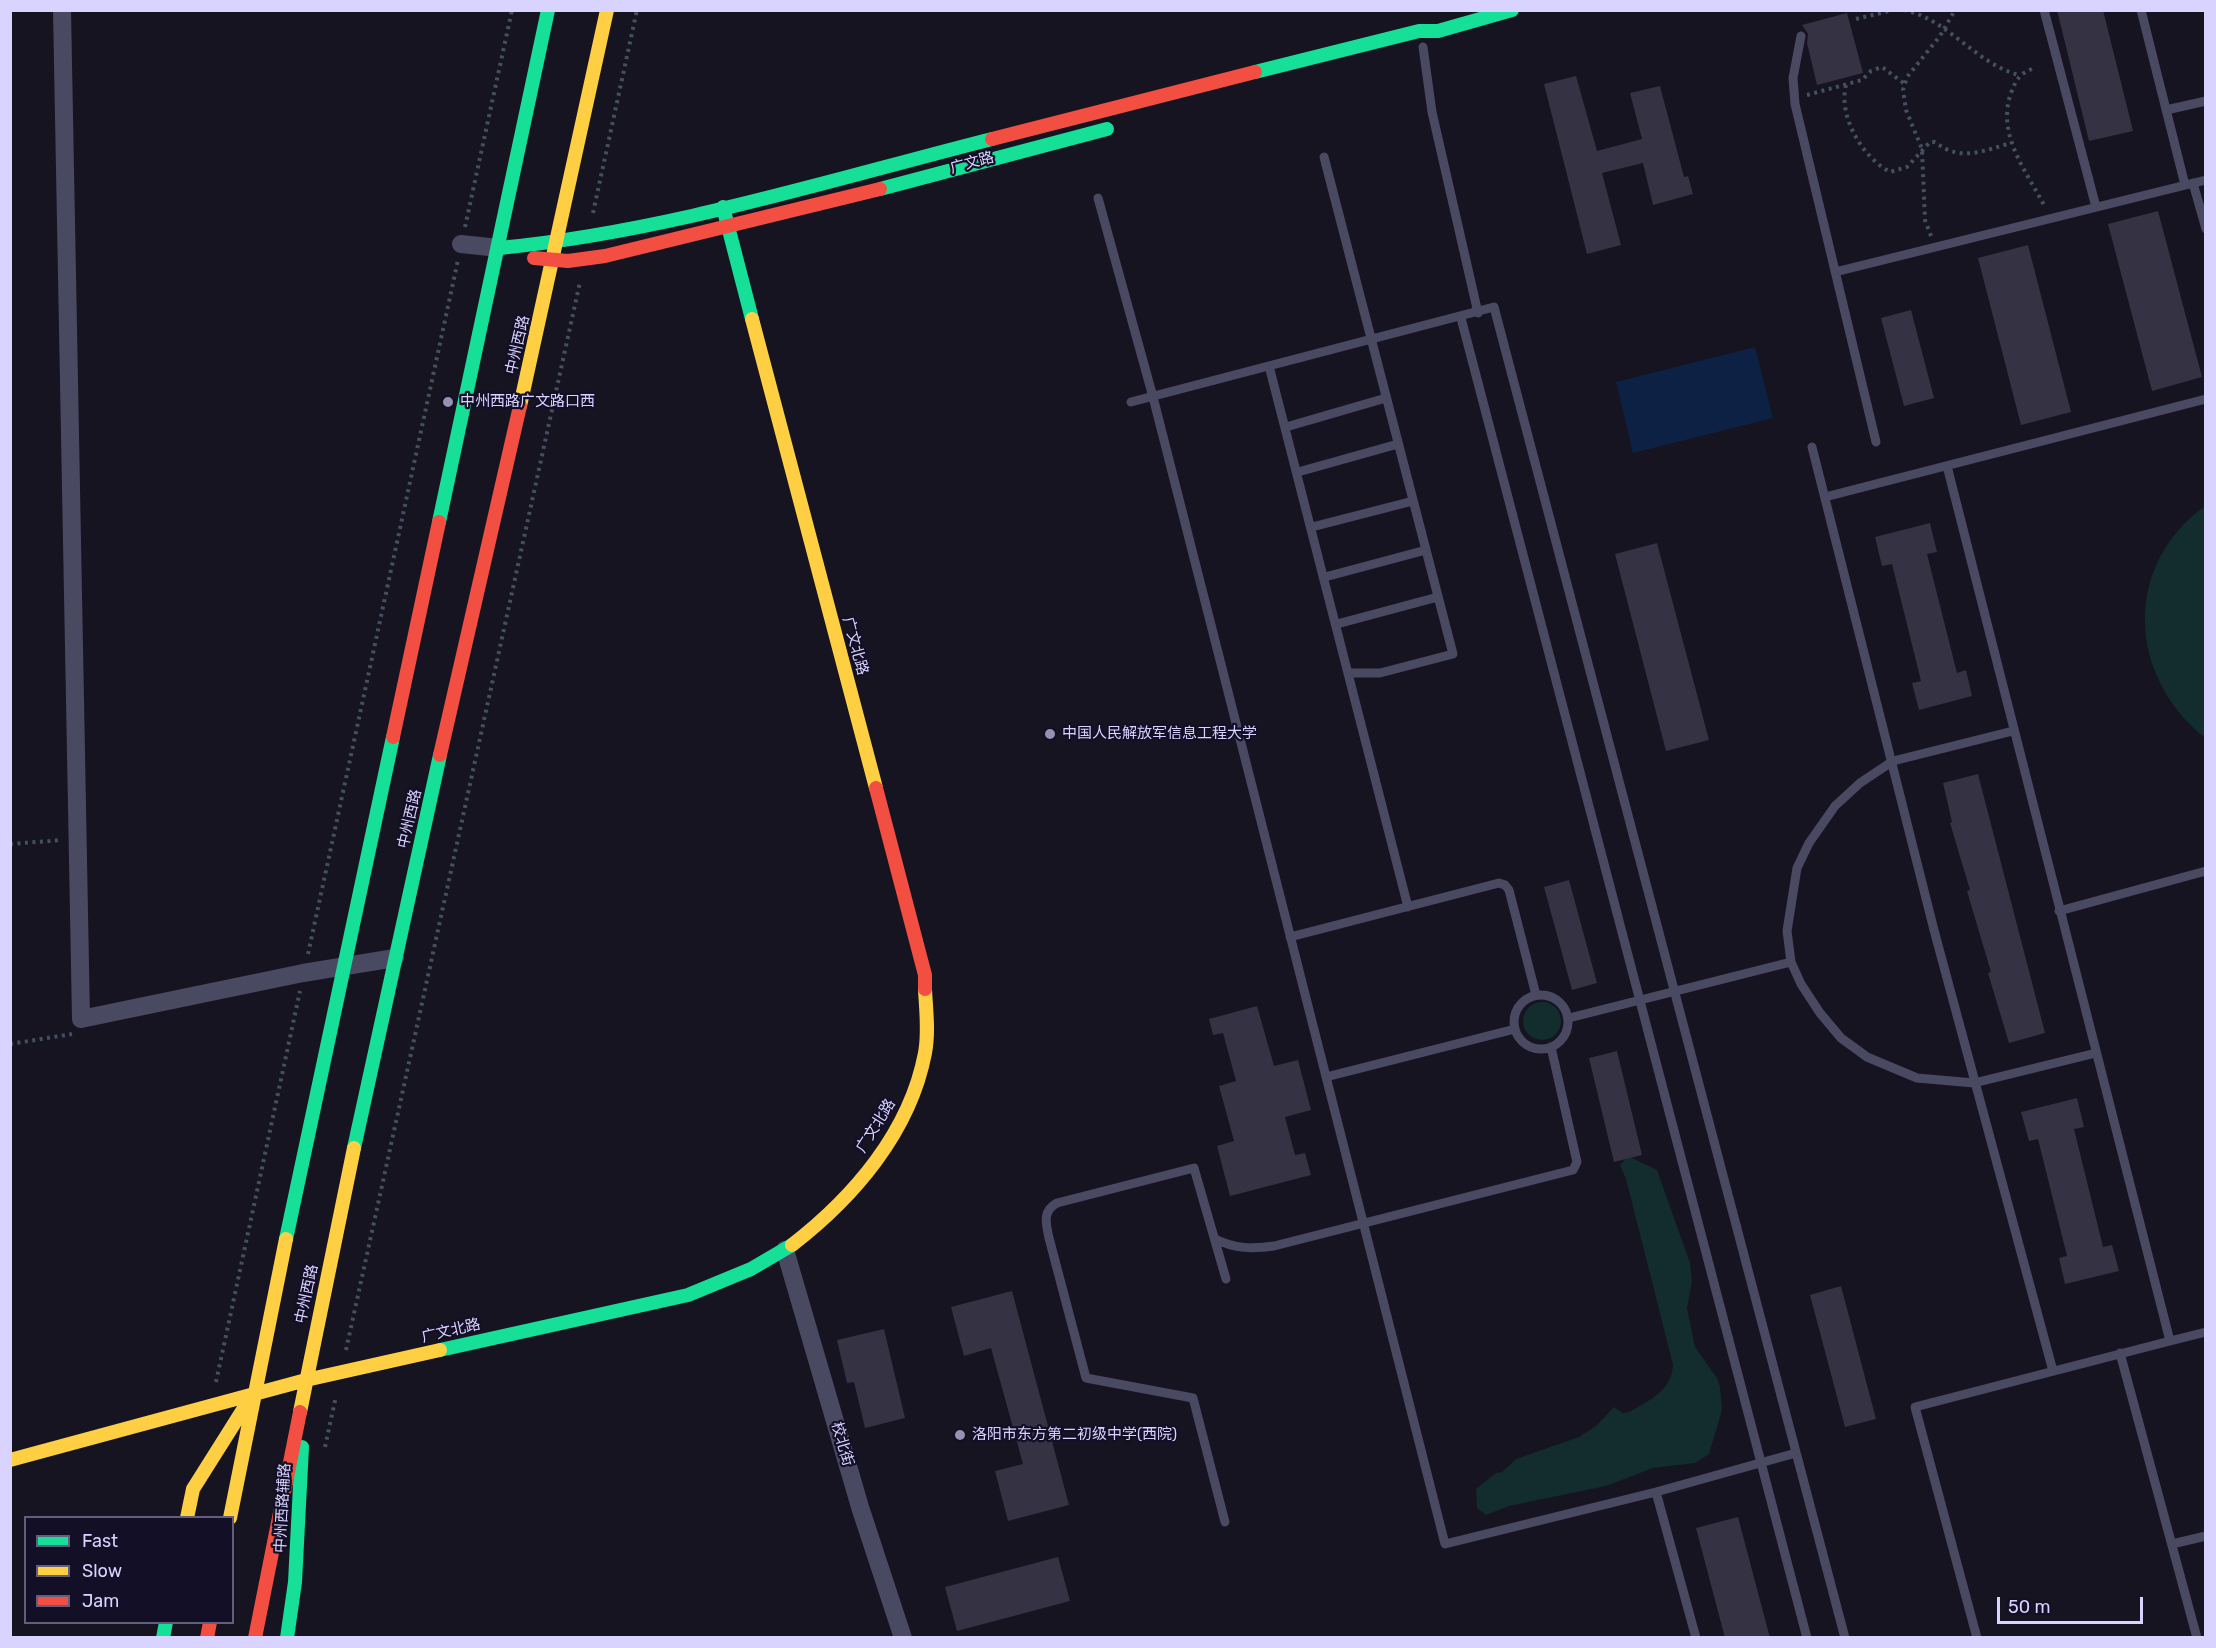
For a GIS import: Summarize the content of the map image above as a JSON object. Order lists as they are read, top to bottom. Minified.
{"streets":{"street":["广文路","中州西路","广文北路","校北街","中州西路辅路"]},"crossings":[["广文路","中州西路"],["广文路","广文北路"],["中州西路","广文北路"],["中州西路","中州西路辅路"],["广文北路","校北街"],["广文北路","中州西路辅路"]],"places":["中州西路广文路口西","中国人民解放军信息工程大学","洛阳市东方第二初级中学(西院)"],"legend":["Fast","Slow","Jam"],"scale_bar":"50 m"}
